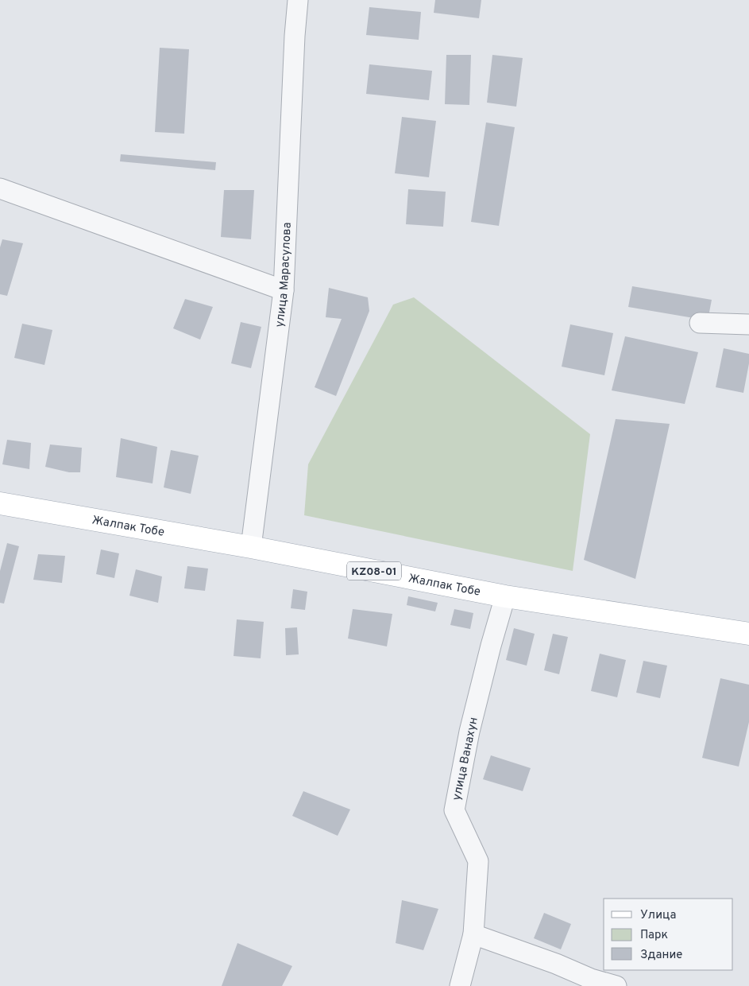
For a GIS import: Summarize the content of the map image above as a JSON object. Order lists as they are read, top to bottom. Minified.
{"streets":{"main road":["Жалпак Тобе","KZ08-01"],"street":["улица Марасулова","улица Ванахун"]},"crossings":[["улица Марасулова","Жалпак Тобе"],["Жалпак Тобе","улица Ванахун"]],"legend":["Улица","Парк","Здание"]}
